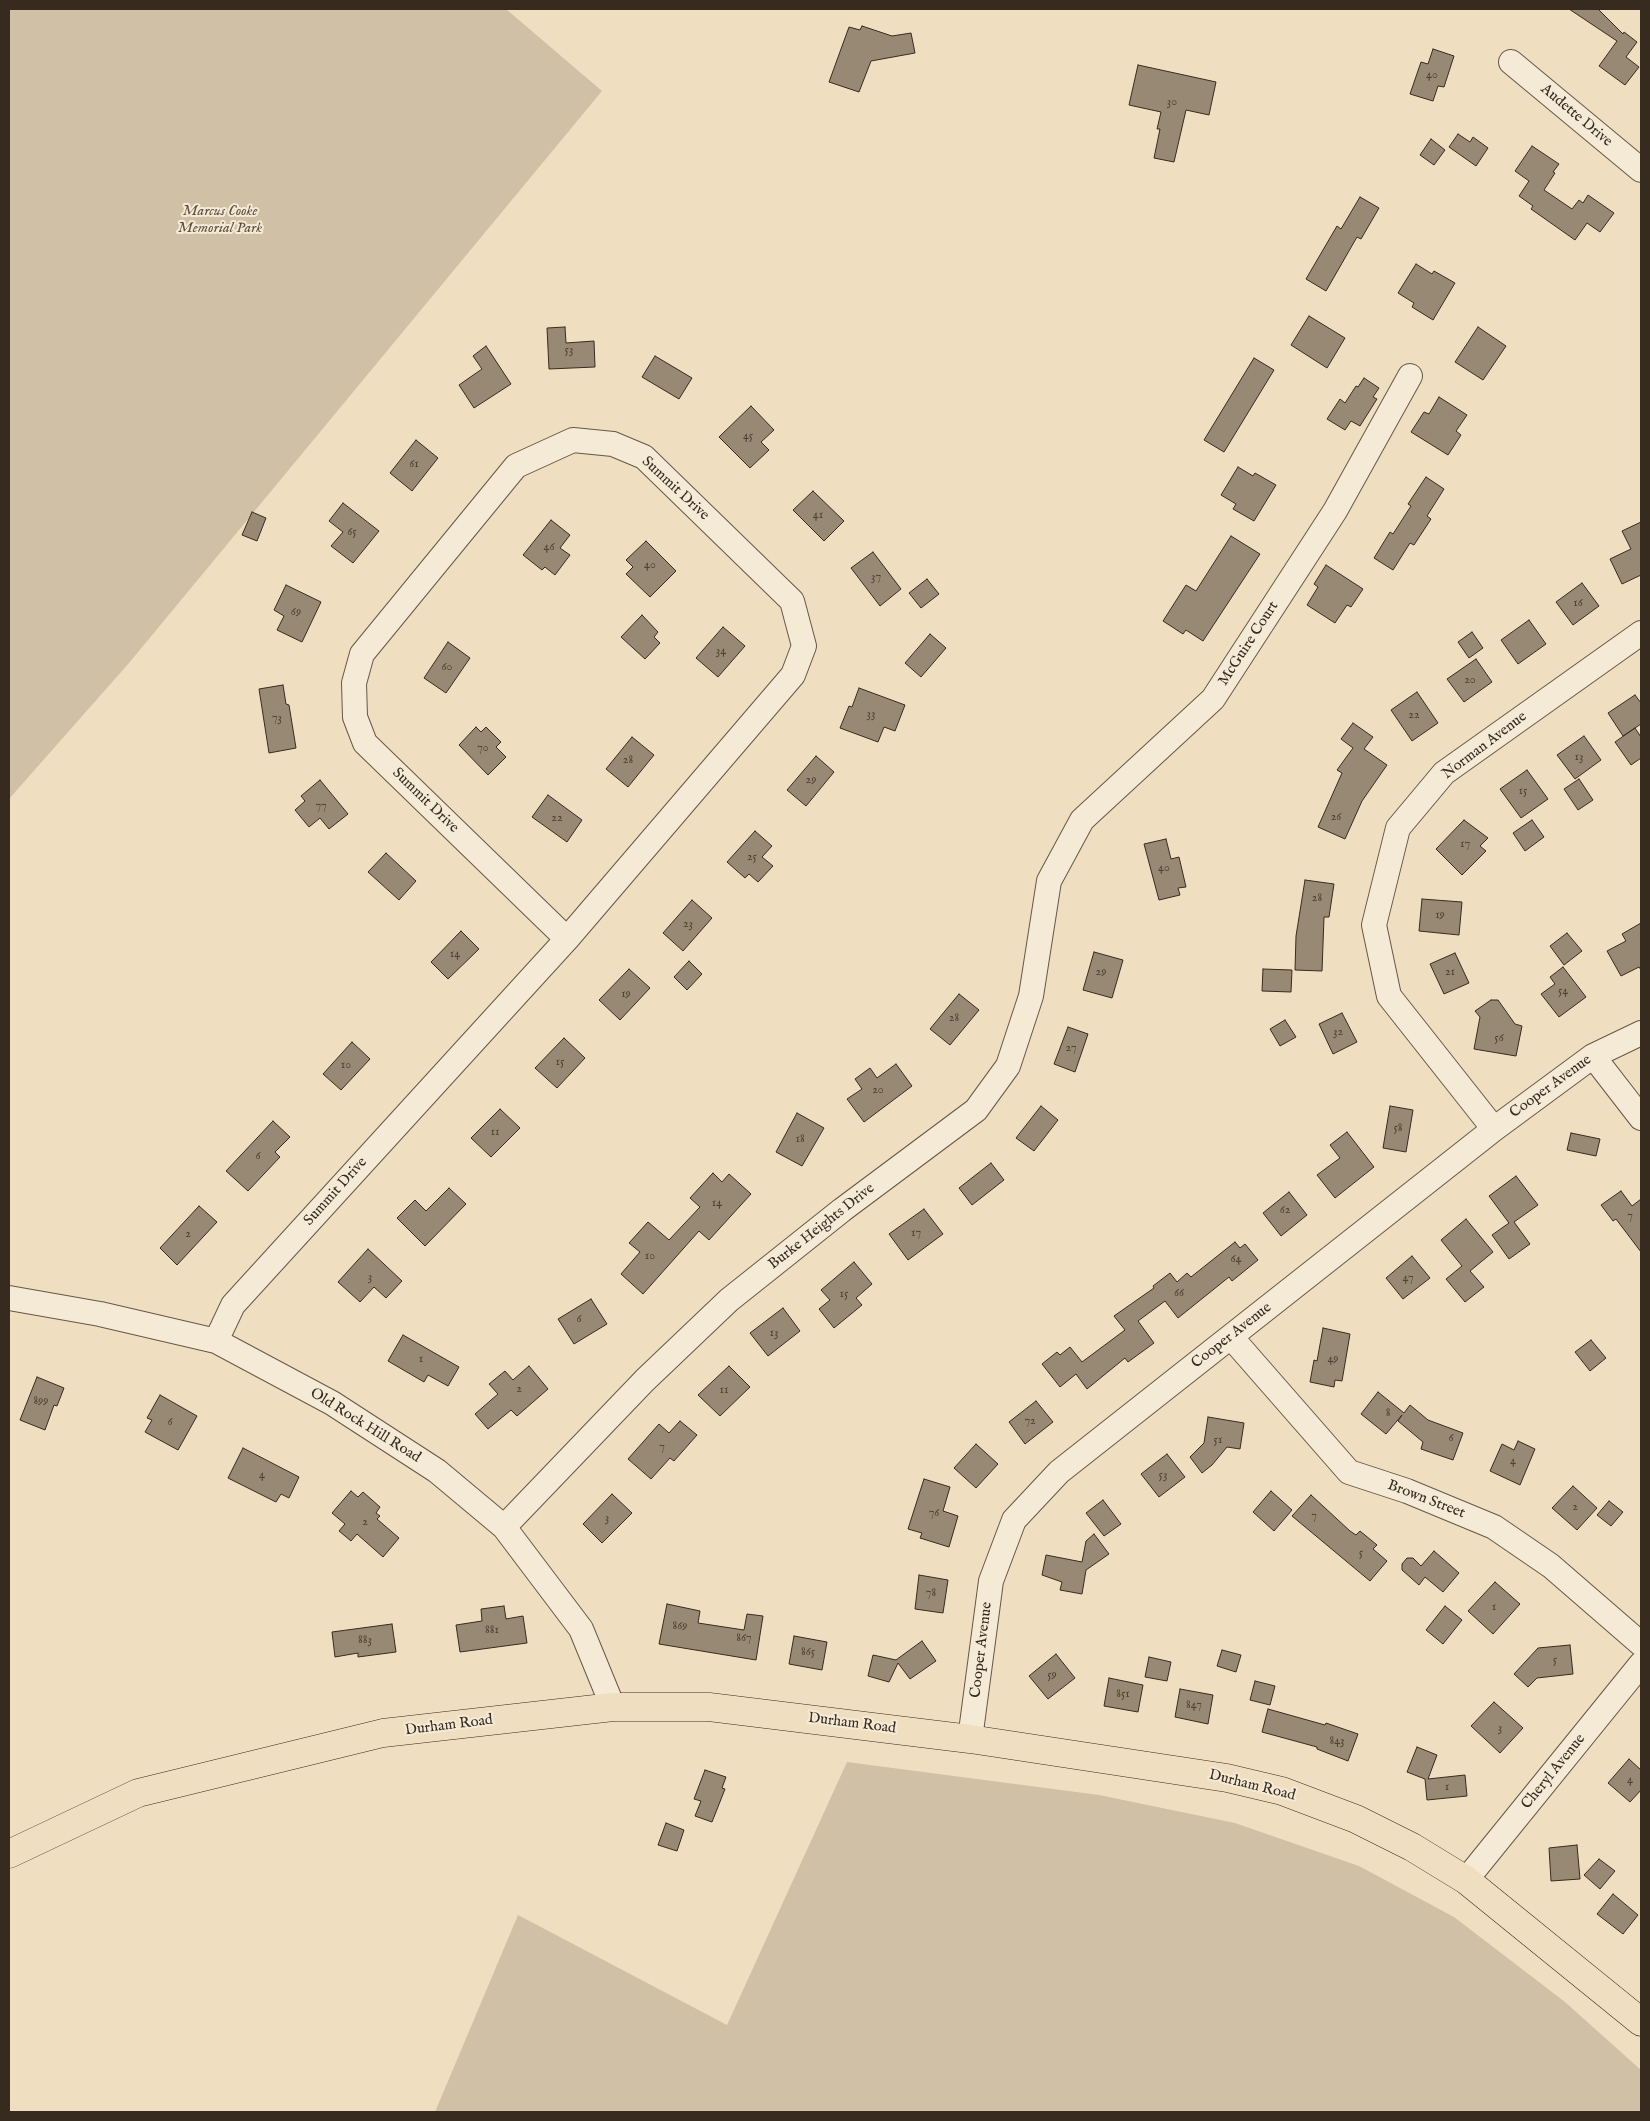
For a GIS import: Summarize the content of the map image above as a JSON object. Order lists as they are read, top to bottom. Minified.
{"streets":{"main road":["Durham Road"],"street":["Audette Drive","Summit Drive","McGuire Court","Norman Avenue","Cooper Avenue","Burke Heights Drive","Old Rock Hill Road","Brown Street","Cheryl Avenue"]},"crossings":[["Summit Drive","Old Rock Hill Road"],["McGuire Court","Burke Heights Drive"],["Norman Avenue","Cooper Avenue"],["Cooper Avenue","Brown Street"],["Cooper Avenue","Durham Road"],["Burke Heights Drive","Old Rock Hill Road"],["Old Rock Hill Road","Durham Road"],["Durham Road","Cheryl Avenue"]],"parks":["Marcus Cooke Memorial Park"],"house_numbers":["40","30","53","45","61","41","65","46","40","37","16","69","34","60","20","33","22","73","70","13","28","29","15","77","26","22","17","25","40","28","19","23","14","29","21","54","19","28","32","56","27","15","10","20","58","11","18","6","14","62","7","17","2","10","64","3","47","66","15","6","13","1","49","2","11","899","8","72","6","6","51","7","4","4","53","2","76","7","3","2","5","78","1","869","881","867","883","865","5","59","851","847","3","843","4","1"]}
